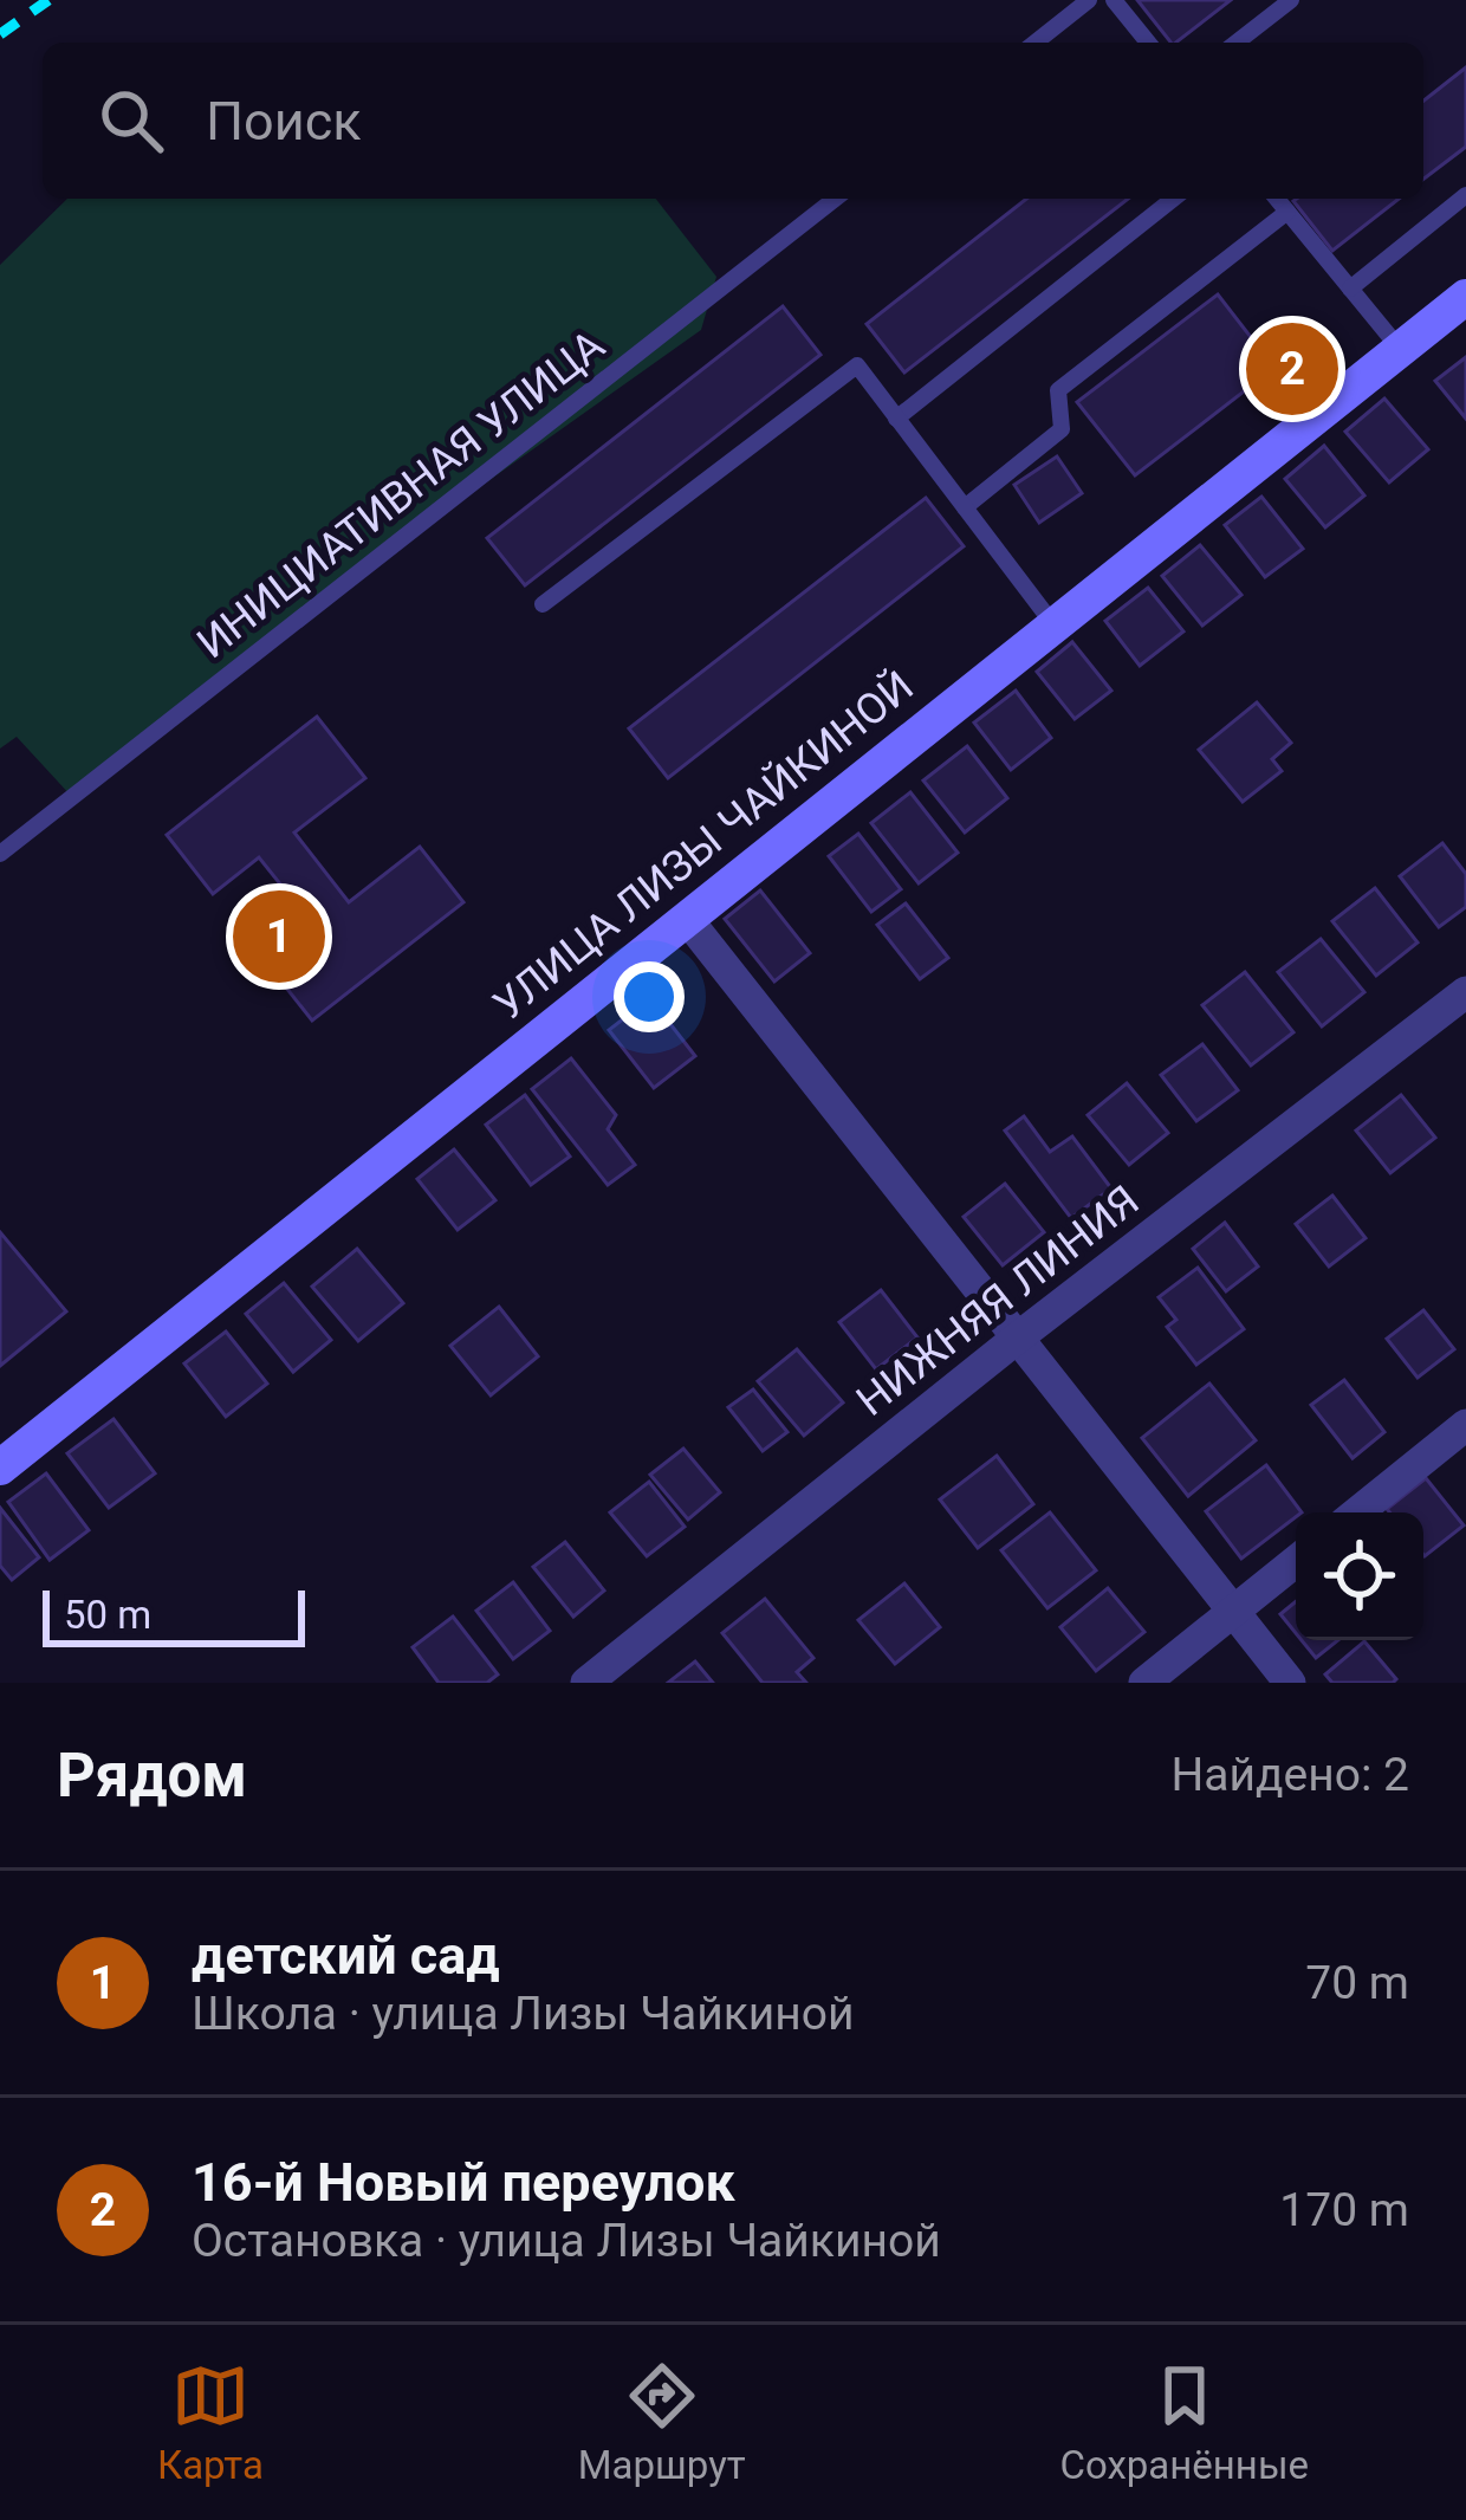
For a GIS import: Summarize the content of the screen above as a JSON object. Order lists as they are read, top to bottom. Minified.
{"streets":{"main road":["УЛИЦА ЛИЗЫ ЧАЙКИНОЙ"],"street":["НИЖНЯЯ ЛИНИЯ"],"lane":["ИНИЦИАТИВНАЯ УЛИЦА"]},"scale_bar":"50 m","page":{"search":"Поиск","pins":["2","1"],"scale":"50 m","heading":["Рядом","Найдено: 2"],"list":[{"mark":"1","name":"детский сад","note":"Школа · улица Лизы Чайкиной","value":"70 m"},{"mark":"2","name":"16-й Новый переулок","note":"Остановка · улица Лизы Чайкиной","value":"170 m"}],"nav":["Карта","Маршрут","Сохранённые"]}}
